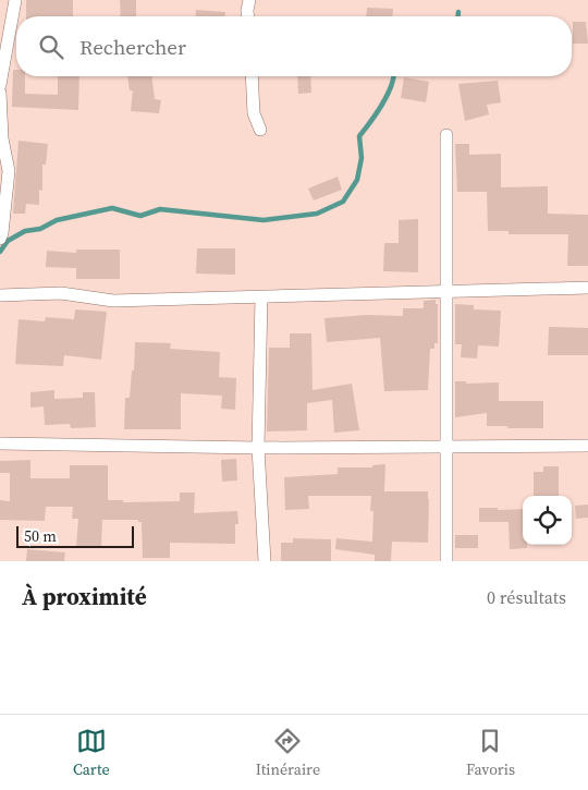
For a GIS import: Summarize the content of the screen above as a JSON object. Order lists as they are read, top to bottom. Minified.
{"scale_bar":"50 m","page":{"search":"Rechercher","scale":"50 m","heading":["À proximité","0 résultats"],"nav":["Carte","Itinéraire","Favoris"]}}
